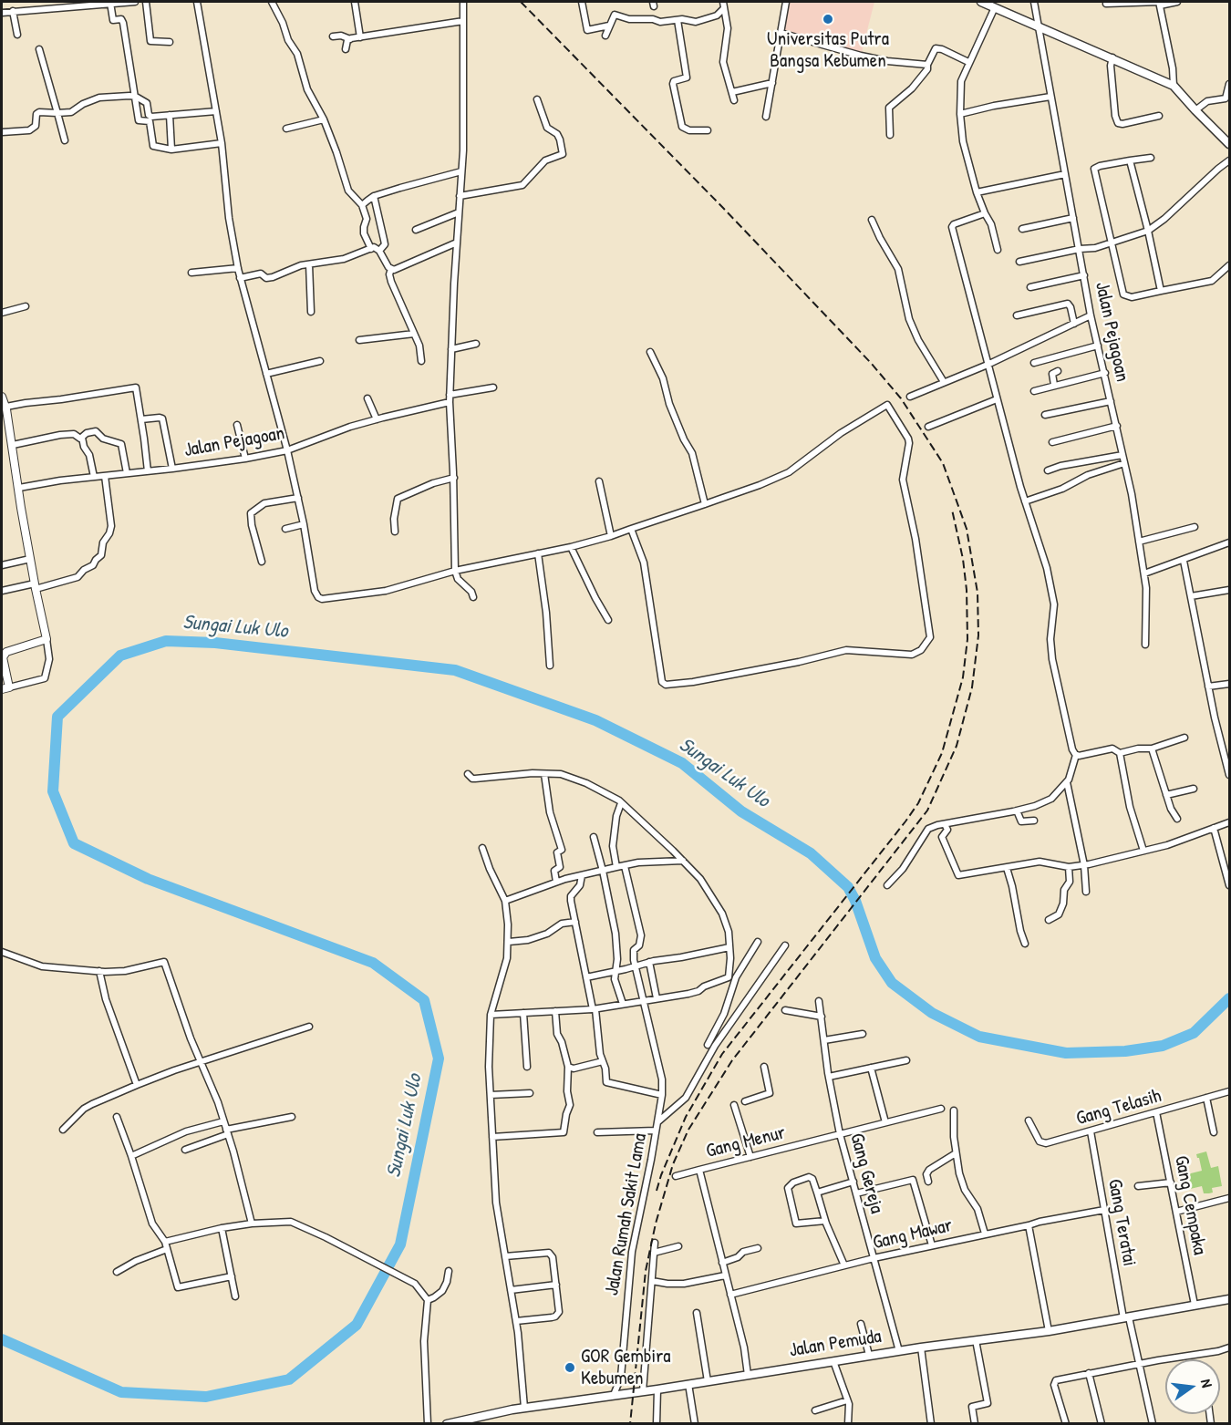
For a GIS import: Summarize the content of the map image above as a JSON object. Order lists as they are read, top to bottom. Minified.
{"streets":{"main road":["Jalan Pemuda"],"street":["Jalan Pejagoan","Gang Telasih","Gang Menur","Gang Gereja","Gang Cempaka","Jalan Rumah Sakit Lama","Gang Teratai","Gang Mawar"]},"crossings":[["Gang Telasih","Gang Cempaka"],["Gang Telasih","Gang Teratai"],["Gang Menur","Gang Gereja"],["Gang Menur","Gang Mawar"],["Gang Menur","Jalan Pemuda"],["Gang Gereja","Gang Mawar"],["Gang Gereja","Jalan Pemuda"],["Gang Cempaka","Jalan Pemuda"],["Jalan Rumah Sakit Lama","Jalan Pemuda"],["Gang Teratai","Gang Mawar"],["Gang Teratai","Jalan Pemuda"]],"water":["Sungai Luk Ulo"],"places":["Universitas Putra Bangsa Kebumen","GOR Gembira Kebumen"],"north":"right"}
